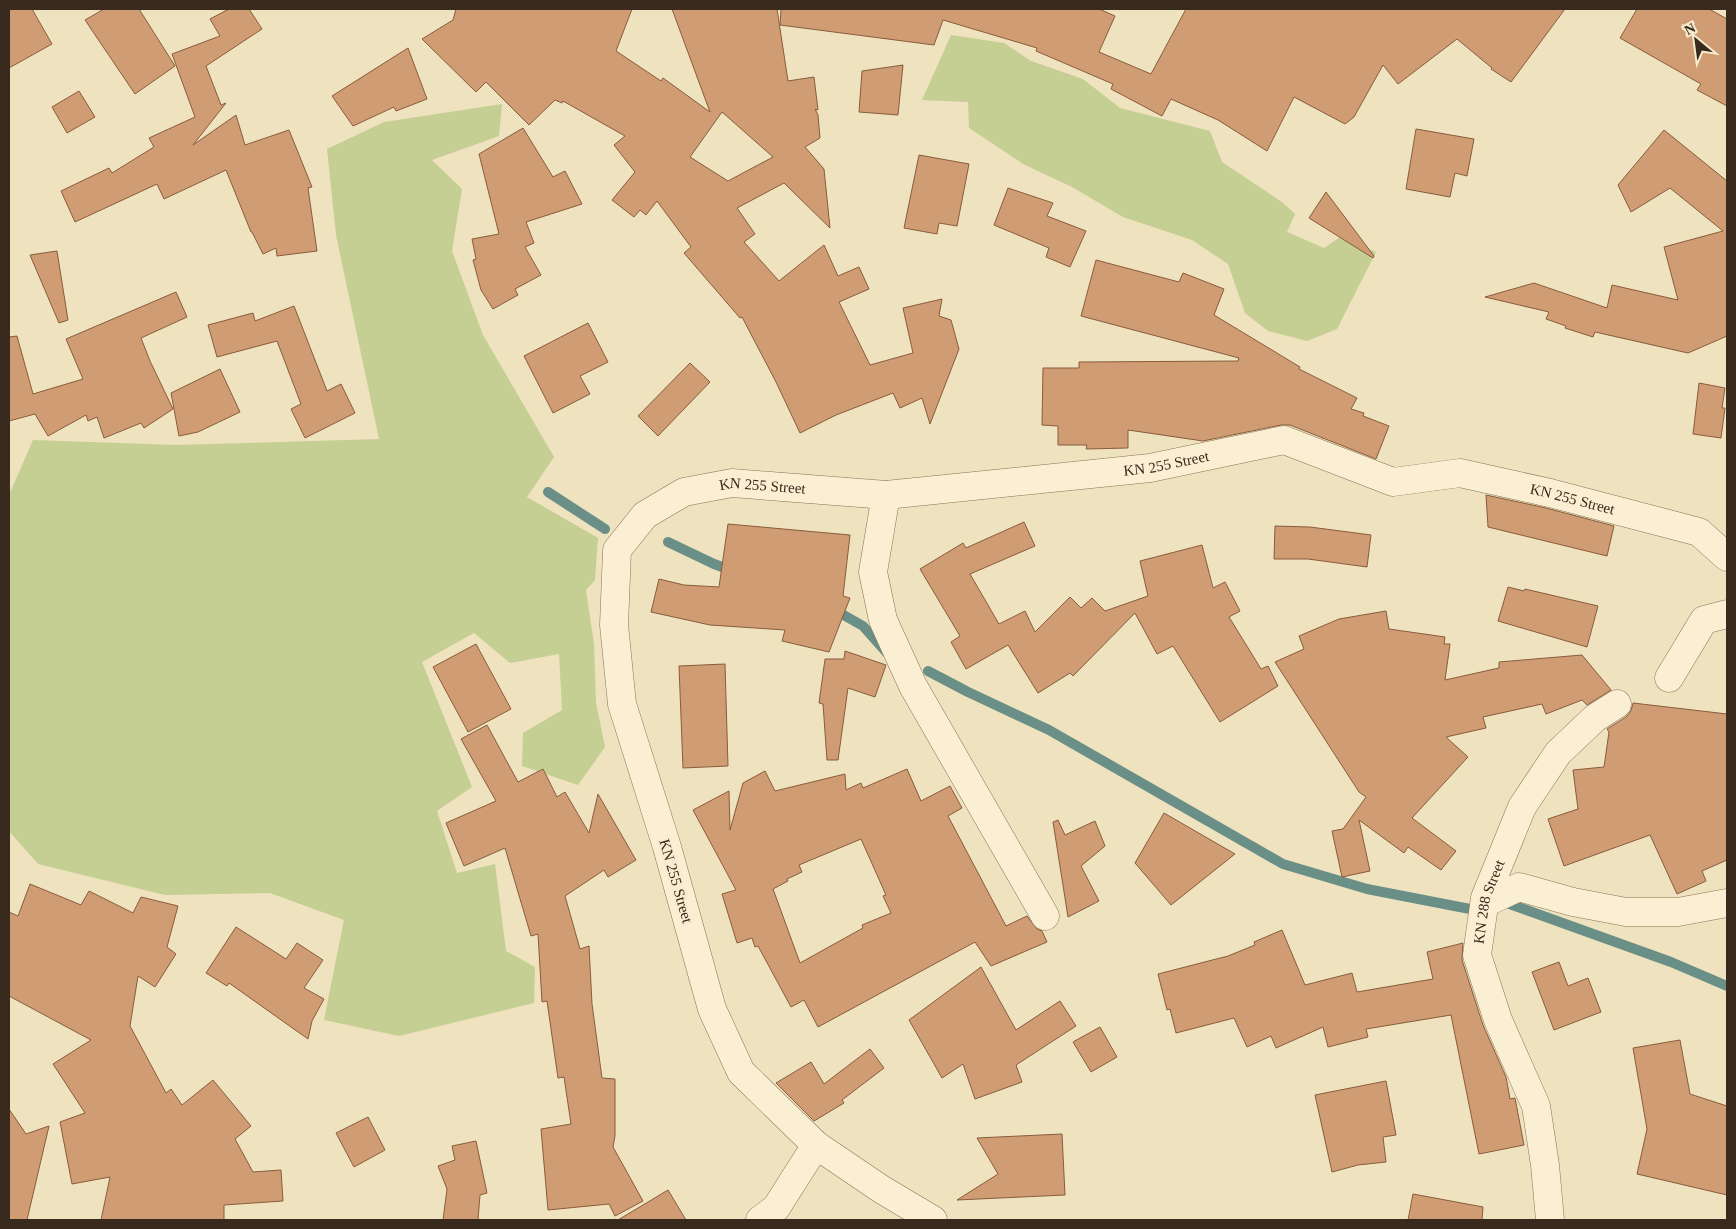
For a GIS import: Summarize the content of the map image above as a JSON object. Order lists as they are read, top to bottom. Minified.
{"streets":{"street":["KN 255 Street","KN 288 Street"]},"north":"top left"}
